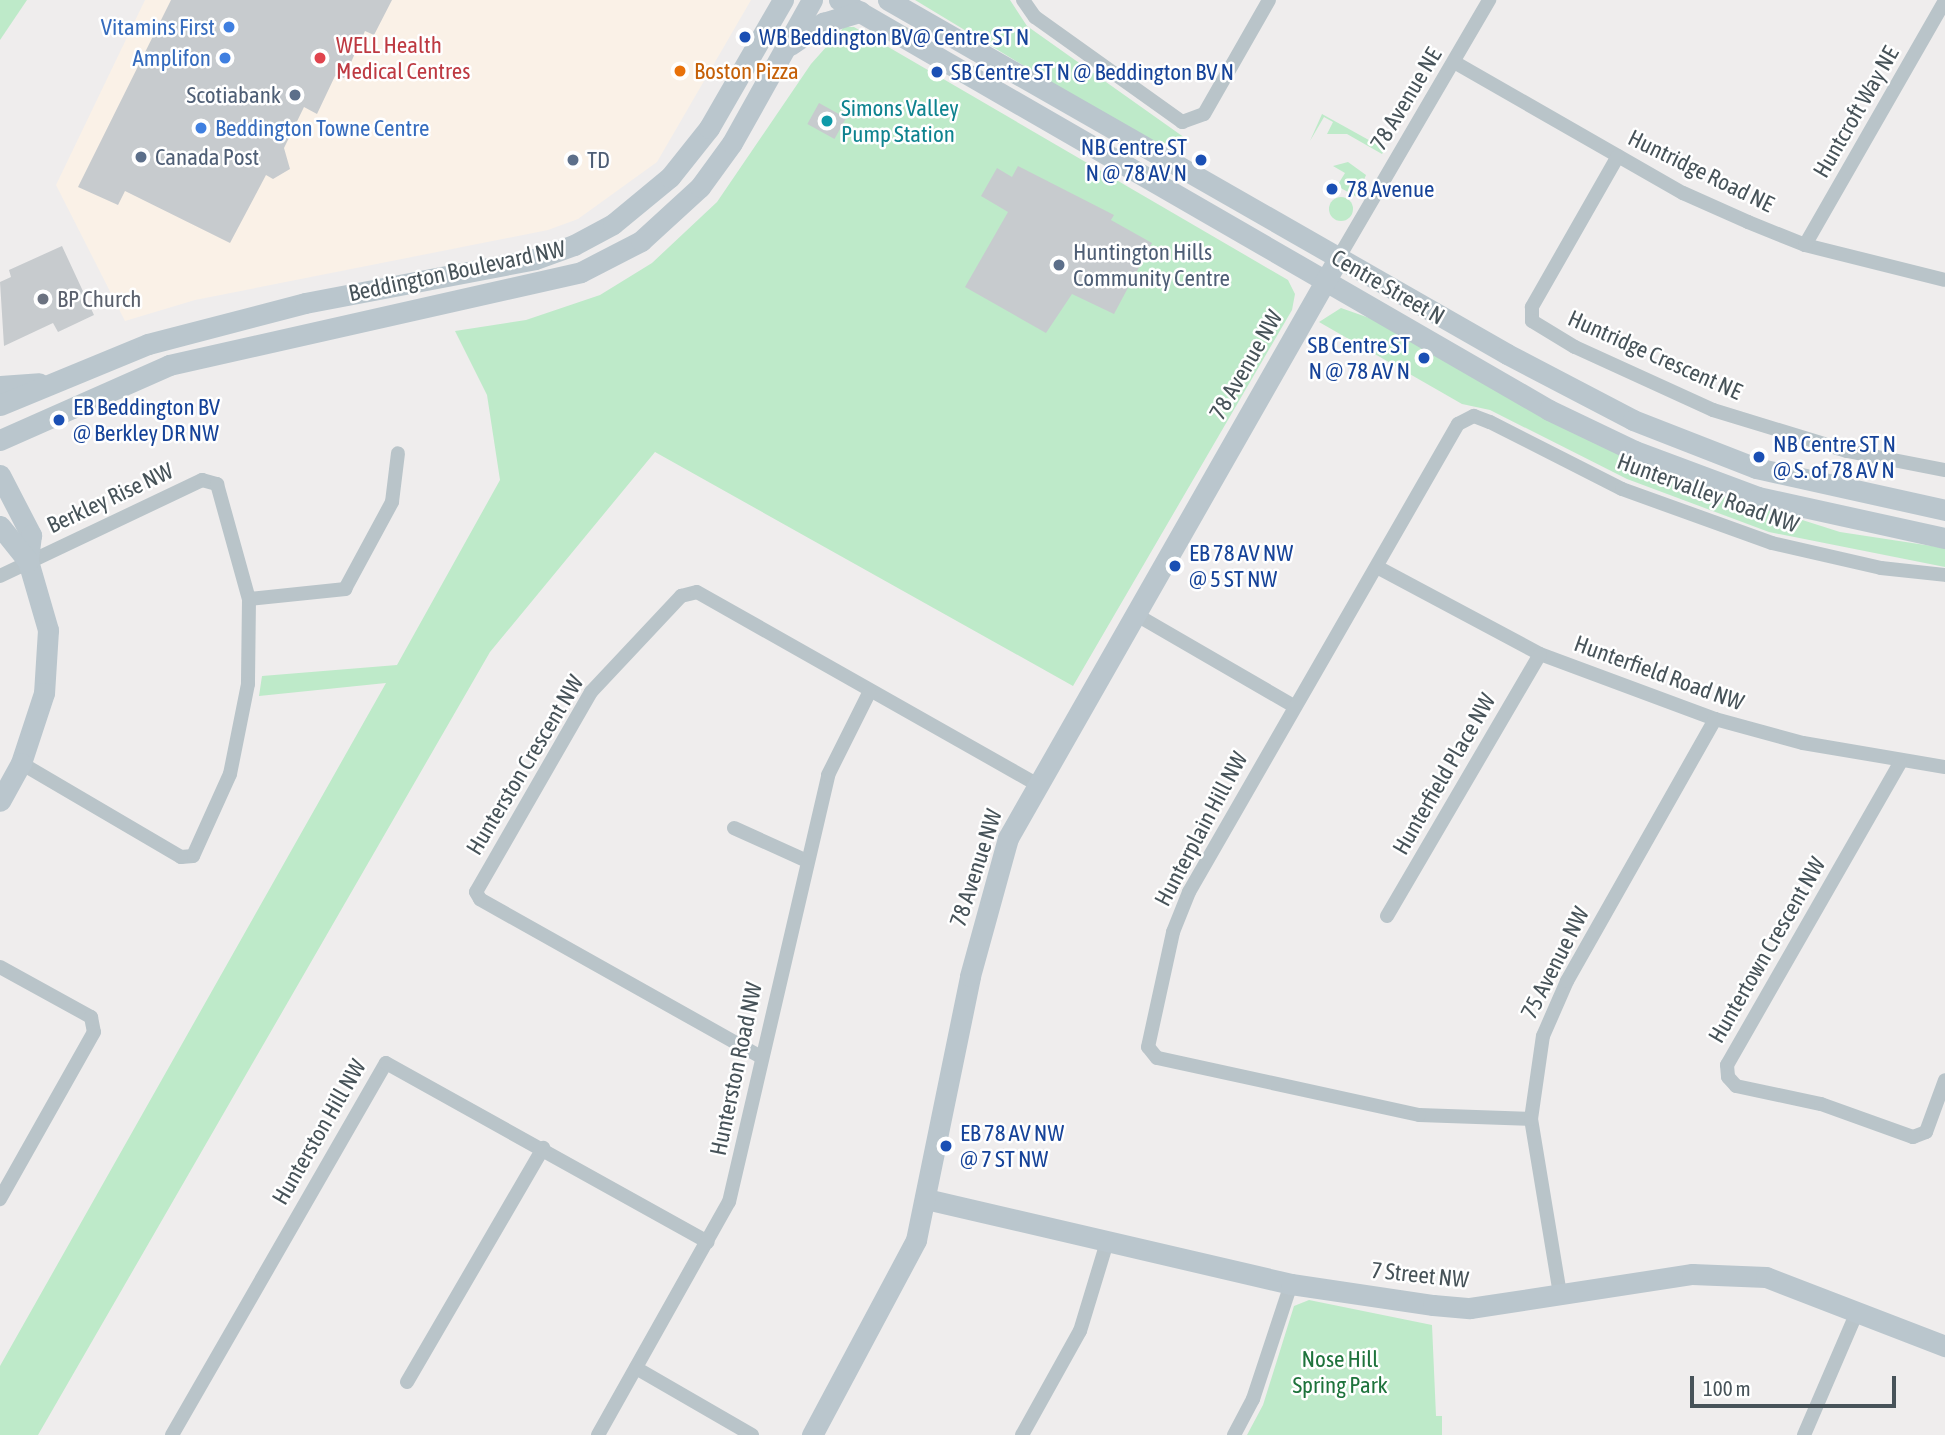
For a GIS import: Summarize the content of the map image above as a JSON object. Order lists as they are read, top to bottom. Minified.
{"streets":{"main road":["Beddington Boulevard NW","Centre Street N","78 Avenue NW","7 Street NW"],"street":["78 Avenue NE","Huntcroft Way NE","Huntridge Road NE","Huntridge Crescent NE","Huntervalley Road NW","Berkley Rise NW","Hunterfield Road NW","Hunterston Crescent NW","Hunterfield Place NW","Hunterplain Hill NW","Huntertown Crescent NW","75 Avenue NW","Hunterston Road NW","Hunterston Hill NW"]},"crossings":[["78 Avenue NE","Huntridge Road NE"],["78 Avenue NE","Centre Street N"],["78 Avenue NE","78 Avenue NW"],["Huntcroft Way NE","Huntridge Road NE"],["Huntridge Road NE","Huntridge Crescent NE"],["Centre Street N","78 Avenue NW"],["78 Avenue NW","Hunterston Crescent NW"],["78 Avenue NW","7 Street NW"],["Huntervalley Road NW","Hunterplain Hill NW"],["Hunterfield Road NW","Hunterfield Place NW"],["Hunterfield Road NW","Hunterplain Hill NW"],["Hunterfield Road NW","Huntertown Crescent NW"],["Hunterfield Road NW","75 Avenue NW"],["Hunterston Crescent NW","Hunterston Road NW"],["Hunterplain Hill NW","75 Avenue NW"],["75 Avenue NW","7 Street NW"],["Hunterston Road NW","Hunterston Hill NW"]],"parks":["Nose Hill Spring Park"],"places":["Vitamins First","WB Beddington BV@ Centre ST N","Amplifon","WELL Health Medical Centres","Boston Pizza","SB Centre ST N @ Beddington BV N","Scotiabank","Simons Valley Pump Station","Beddington Towne Centre","Canada Post","TD","NB Centre ST N @ 78 AV N","78 Avenue","Huntington Hills Community Centre","BP Church","SB Centre ST N @ 78 AV N","EB Beddington BV @ Berkley DR NW","NB Centre ST N @ S. of 78 AV N","EB 78 AV NW @ 5 ST NW","EB 78 AV NW @ 7 ST NW"],"scale_bar":"100 m"}
